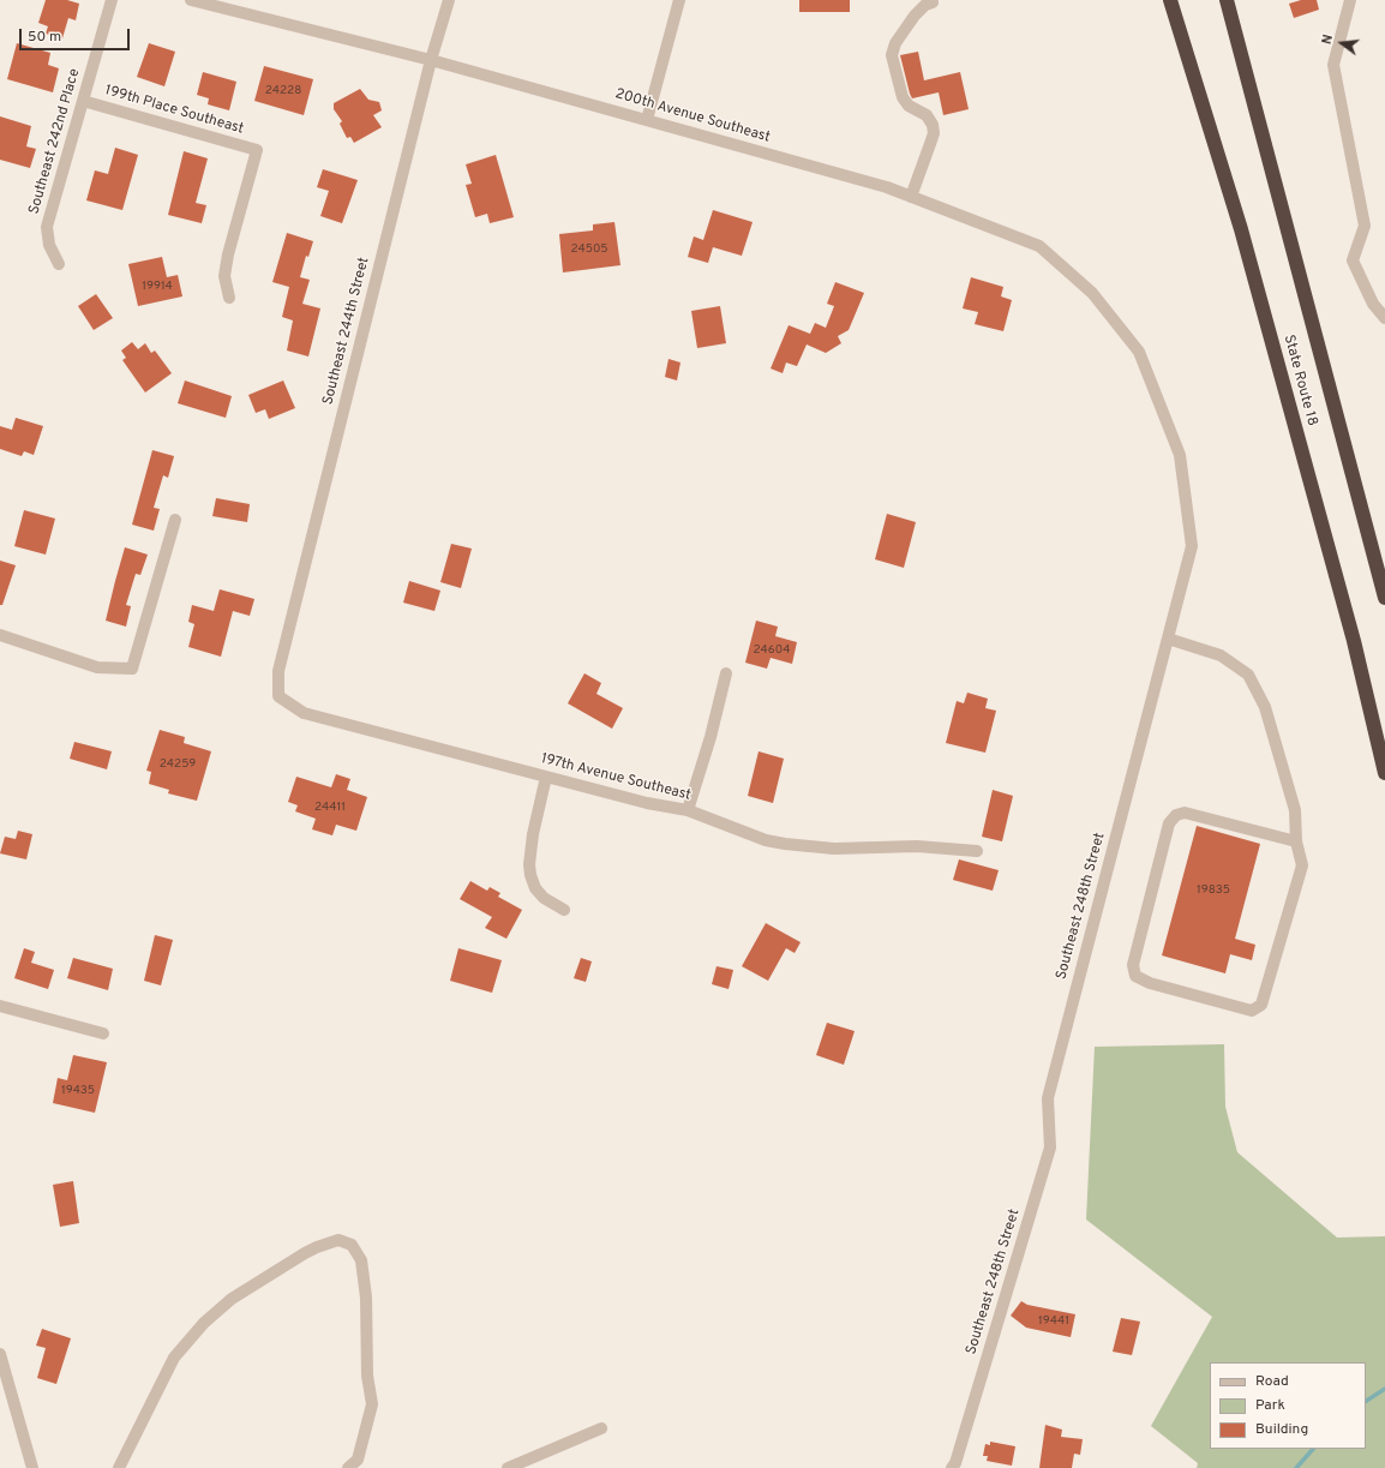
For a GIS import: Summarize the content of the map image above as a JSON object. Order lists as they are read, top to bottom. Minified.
{"streets":{"highway":["State Route 18"],"street":["199th Place Southeast","200th Avenue Southeast","Southeast 242nd Place","Southeast 244th Street","197th Avenue Southeast","Southeast 248th Street"]},"crossings":[["199th Place Southeast","Southeast 242nd Place"],["200th Avenue Southeast","Southeast 244th Street"],["200th Avenue Southeast","Southeast 248th Street"],["Southeast 244th Street","197th Avenue Southeast"]],"house_numbers":["24228","24505","19914","24604","24259","24411","19835","19435","19441"],"legend":["Road","Park","Building"],"scale_bar":"50 m","north":"left"}
